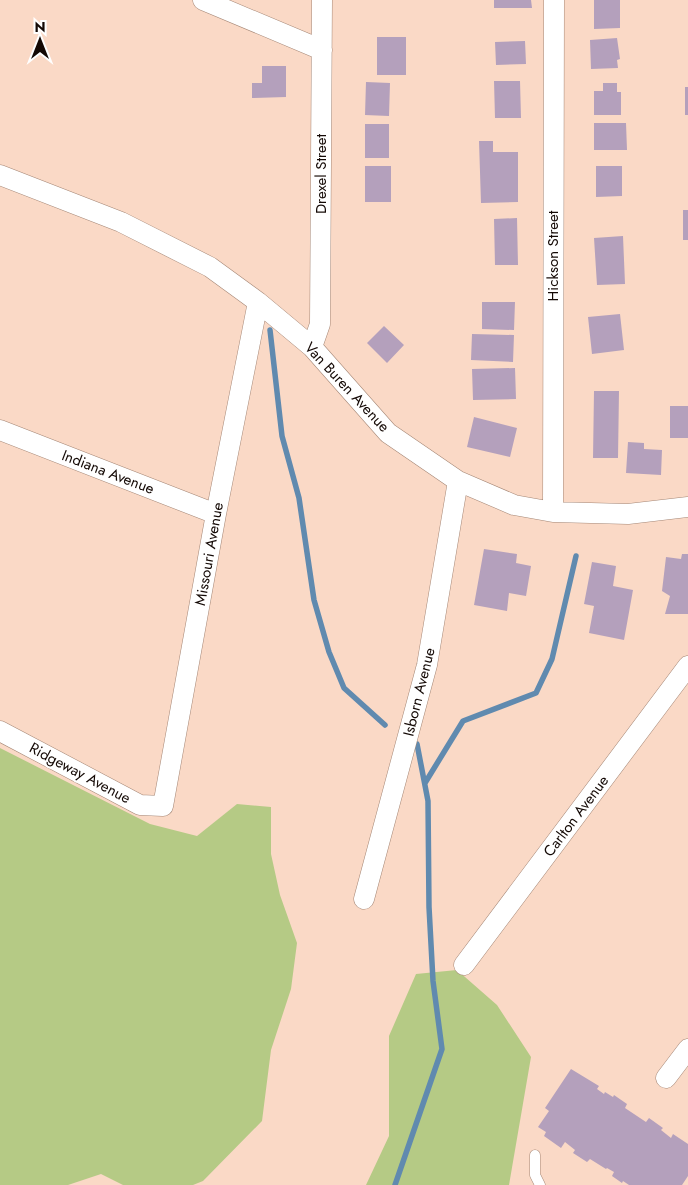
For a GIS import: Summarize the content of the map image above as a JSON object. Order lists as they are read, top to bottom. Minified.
{"streets":{"street":["Drexel Street","Hickson Street","Van Buren Avenue","Indiana Avenue","Missouri Avenue","Isborn Avenue","Ridgeway Avenue","Carlton Avenue"]},"crossings":[["Drexel Street","Van Buren Avenue"],["Hickson Street","Van Buren Avenue"],["Van Buren Avenue","Missouri Avenue"],["Van Buren Avenue","Isborn Avenue"],["Indiana Avenue","Missouri Avenue"],["Missouri Avenue","Ridgeway Avenue"]],"north":"top"}
